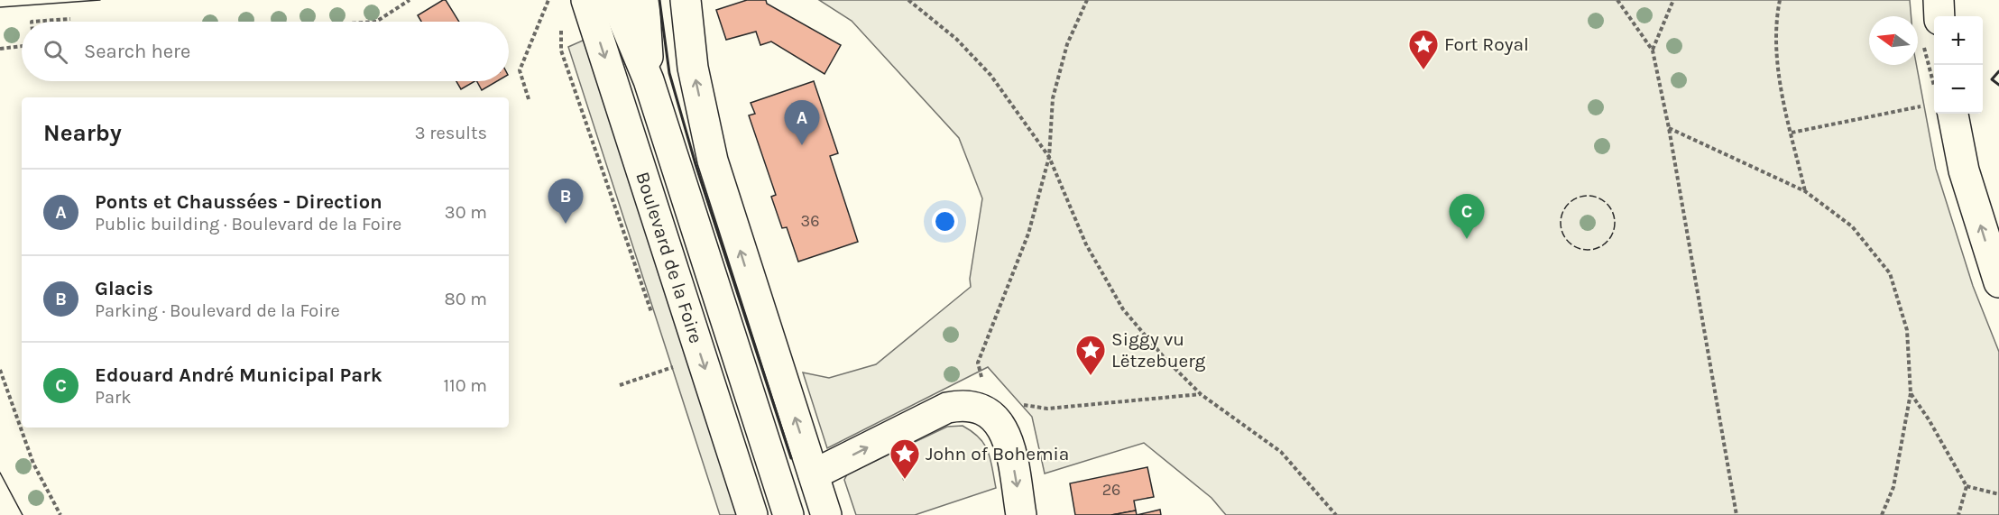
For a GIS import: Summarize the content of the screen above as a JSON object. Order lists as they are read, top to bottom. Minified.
{"streets":{"main road":["Boulevard de la Foire"]},"places":{"place":["Fort Royal","Siggy vu Lëtzebuerg","John of Bohemia"]},"house_numbers":["36","26"],"north":"left","page":{"map_buttons":["+","−"],"search":"Search here","heading":["Nearby","3 results"],"pins":["A","B","C"],"list":[{"mark":"A","name":"Ponts et Chaussées - Direction","note":"Public building · Boulevard de la Foire","value":"30 m"},{"mark":"B","name":"Glacis","note":"Parking · Boulevard de la Foire","value":"80 m"},{"mark":"C","name":"Edouard André Municipal Park","note":"Park","value":"110 m"}]}}
